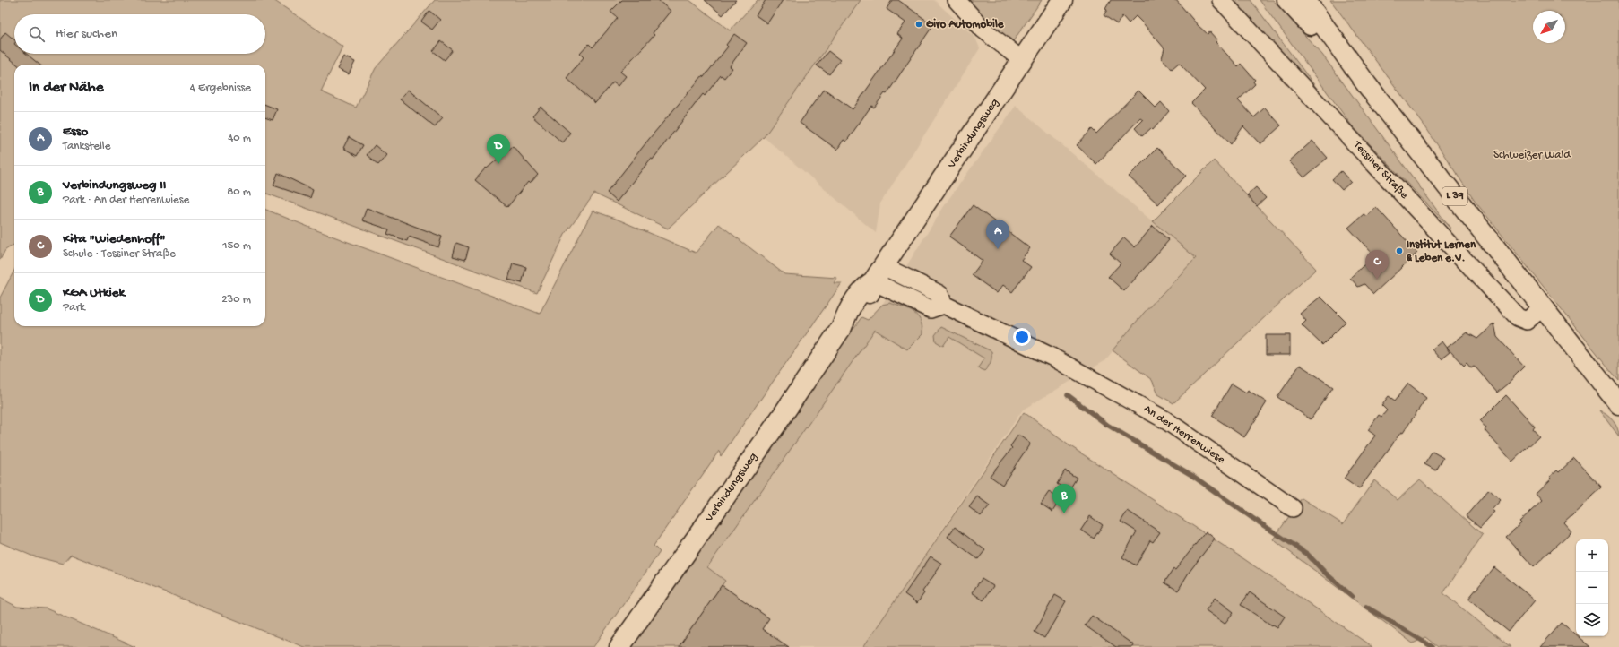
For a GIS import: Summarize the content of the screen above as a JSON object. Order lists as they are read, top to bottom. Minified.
{"streets":{"main road":["Verbindungsweg","L 39"],"street":["Tessiner Straße","An der Herrenwiese"]},"crossings":[["Verbindungsweg","An der Herrenwiese"],["Tessiner Straße","L 39"]],"parks":["Schweizer Wald"],"places":["Giro Automobile","Institut Lernen & Leben e.V."],"north":"bottom left","page":{"search":"Hier suchen","heading":["In der Nähe","4 Ergebnisse"],"list":[{"mark":"A","name":"Esso","note":"Tankstelle","value":"40 m"},{"mark":"B","name":"Verbindungsweg II","note":"Park · An der Herrenwiese","value":"80 m"},{"mark":"C","name":"Kita \"Wiedenhoff\"","note":"Schule · Tessiner Straße","value":"150 m"},{"mark":"D","name":"KGA Utkiek","note":"Park","value":"230 m"}],"pins":["D","A","C","B"],"map_buttons":["+","−"]}}
